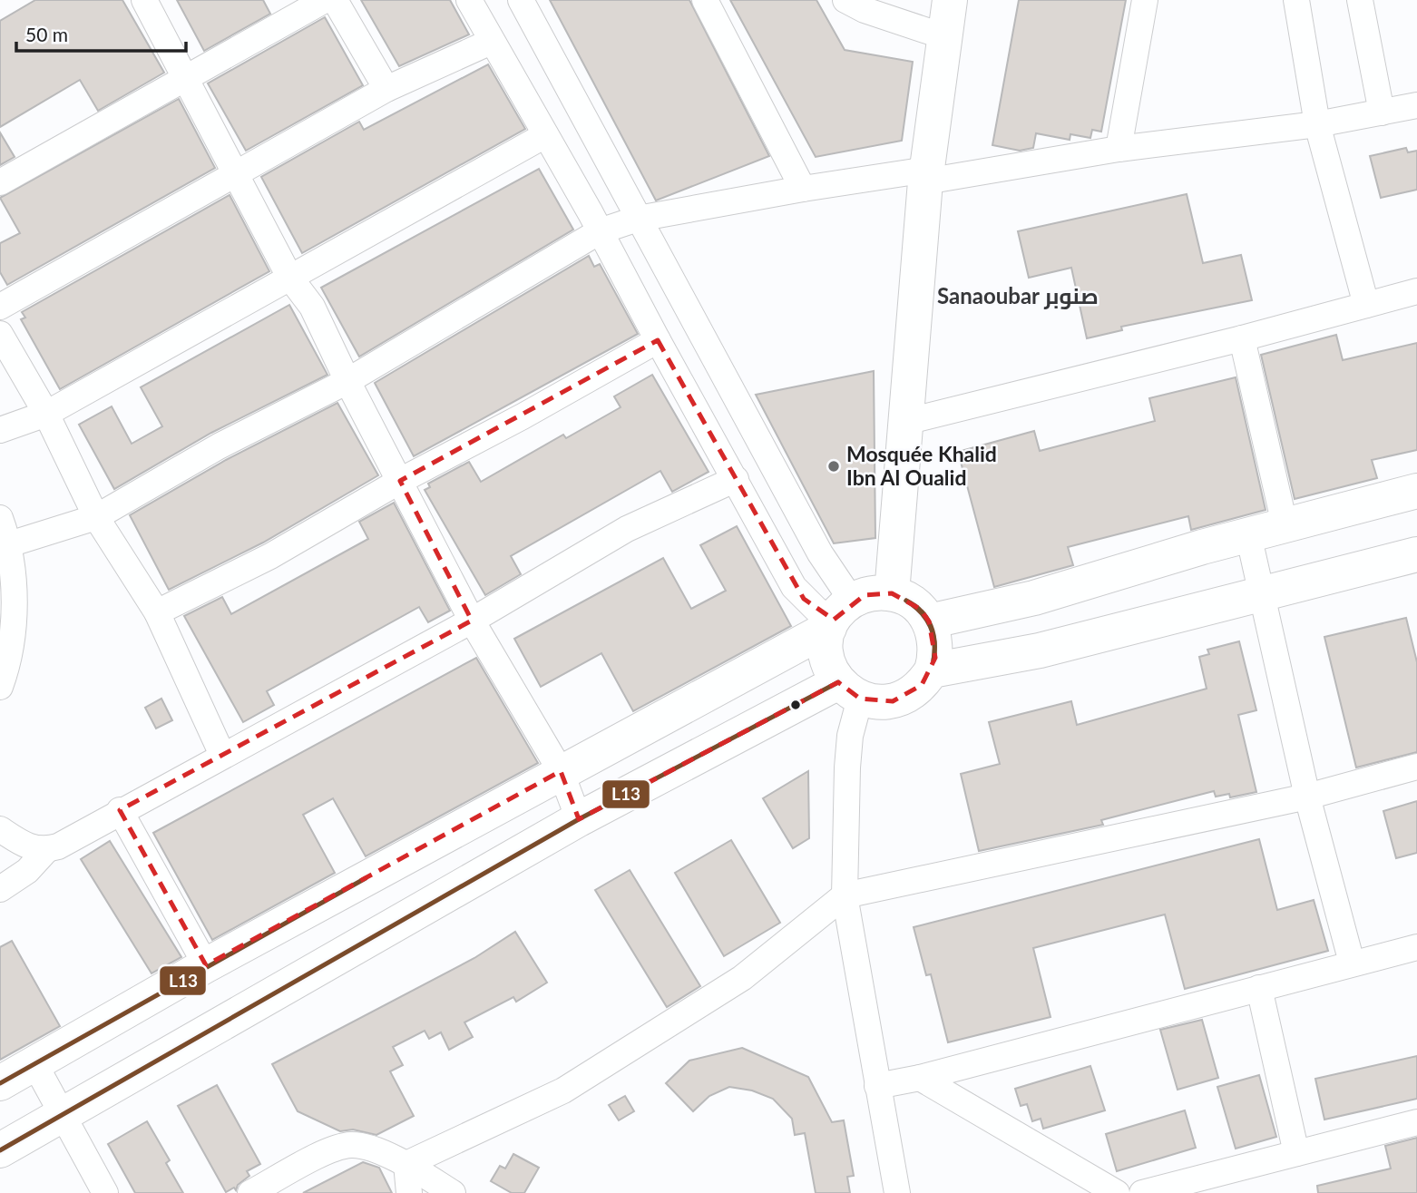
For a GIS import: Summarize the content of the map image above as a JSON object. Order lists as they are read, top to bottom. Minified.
{"districts":["Sanaoubar صنوبر"],"places":["Mosquée Khalid Ibn Al Oualid"],"lines":["transit line L13"],"scale_bar":"50 m"}
